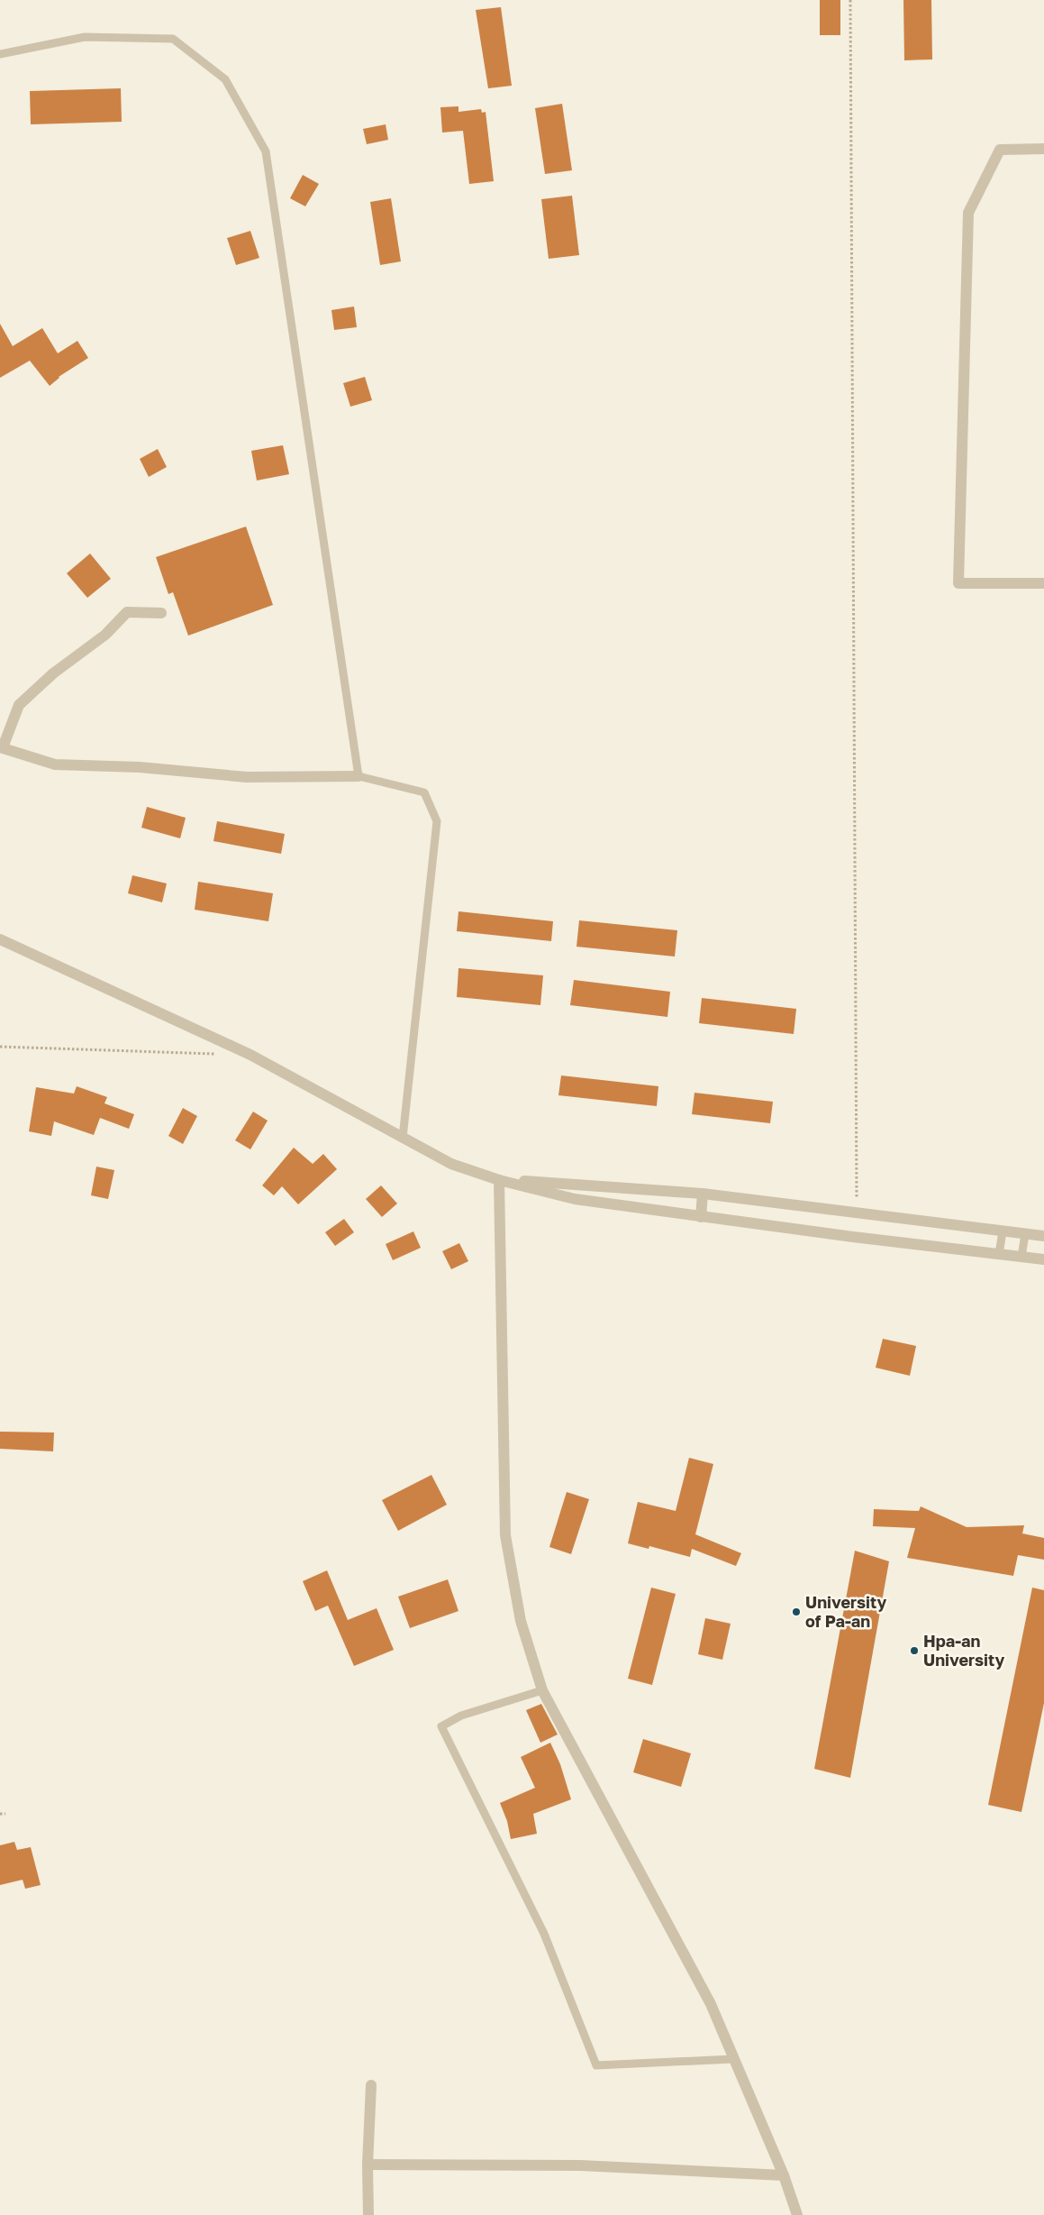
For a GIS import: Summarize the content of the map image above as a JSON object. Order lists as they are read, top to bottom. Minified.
{"places":["University of Pa-an","Hpa-an University"]}
